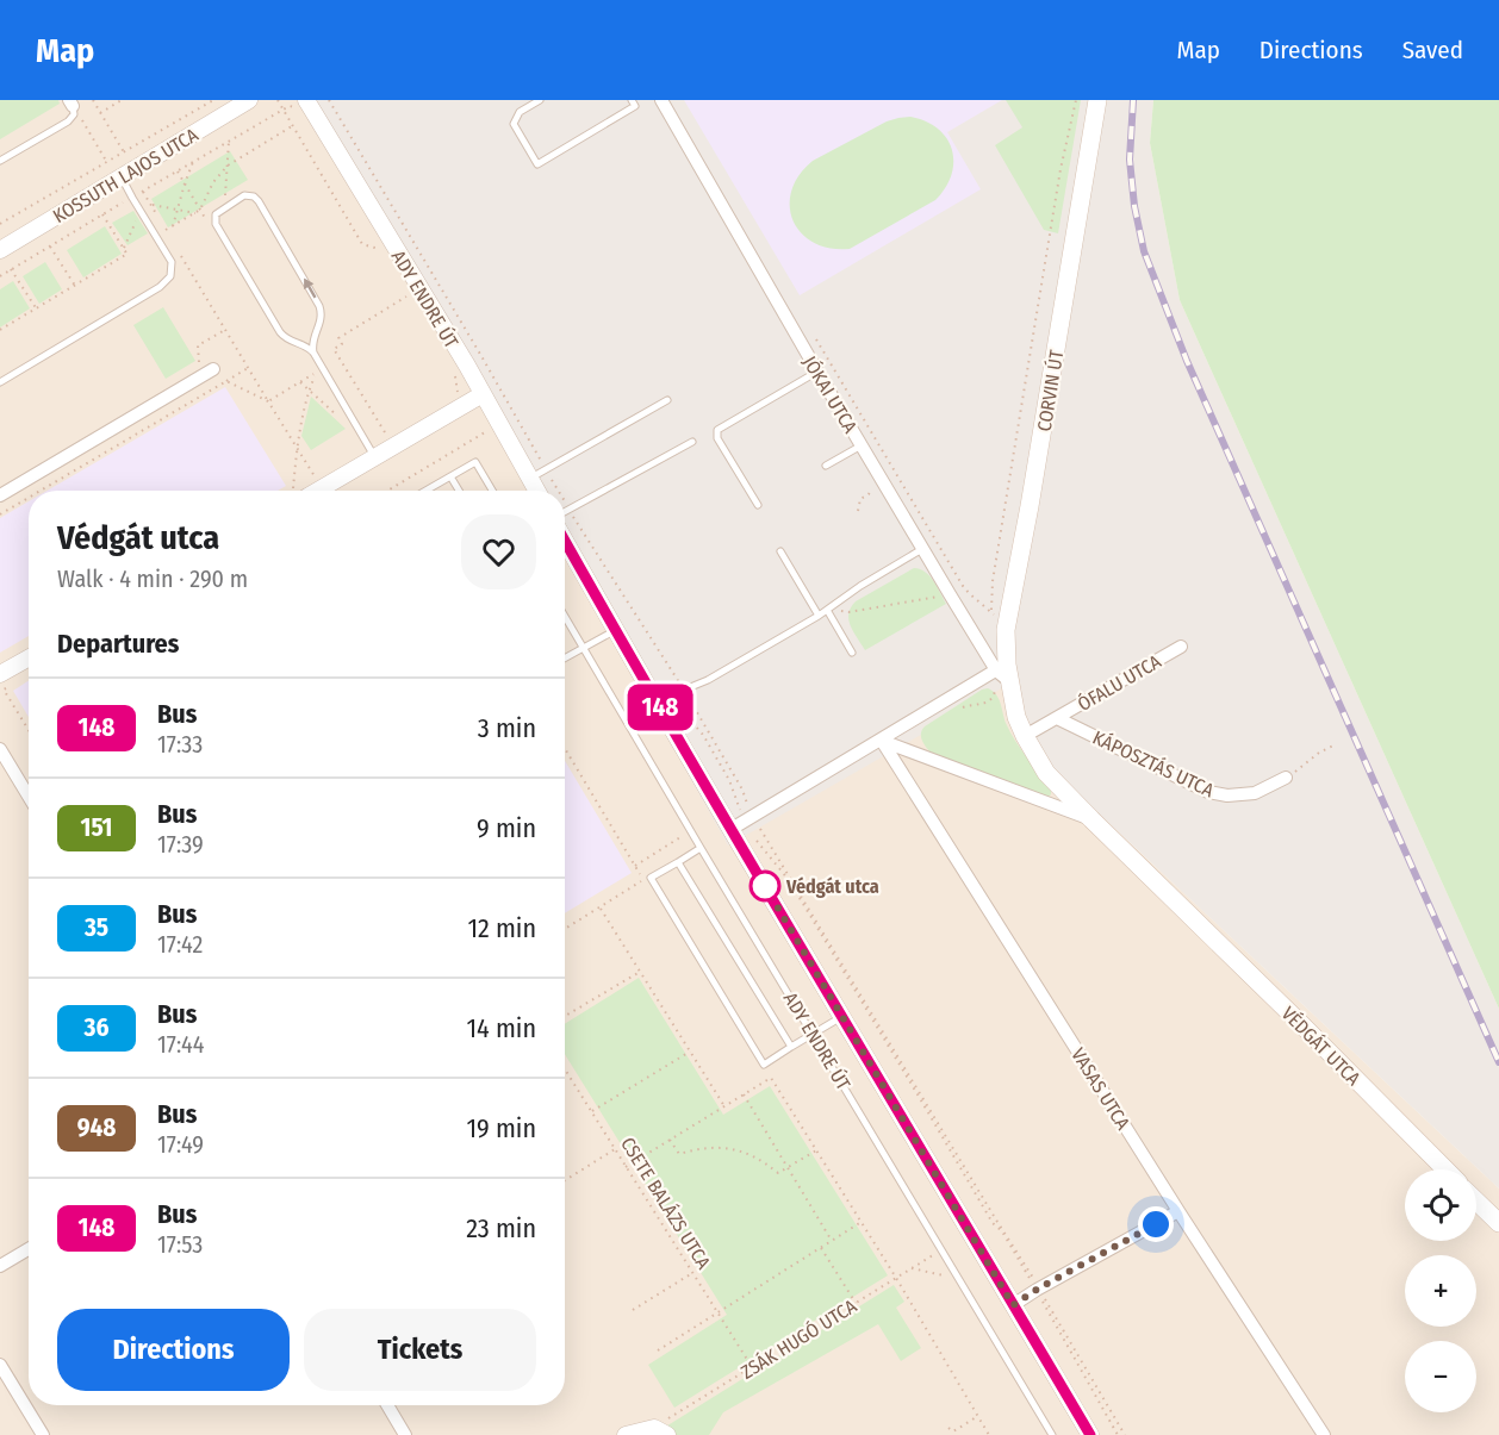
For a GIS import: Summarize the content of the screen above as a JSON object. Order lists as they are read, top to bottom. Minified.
{"streets":{"main road":["CORVIN ÚT","VÉDGÁT UTCA"],"street":["KOSSUTH LAJOS UTCA","ADY ENDRE ÚT","JÓKAI UTCA","ÓFALU UTCA","KÁPOSZTÁS UTCA","VASAS UTCA"],"path":["CSETE BALÁZS UTCA","ZSÁK HUGÓ UTCA"]},"crossings":[["ADY ENDRE ÚT","ZSÁK HUGÓ UTCA"],["CORVIN ÚT","JÓKAI UTCA"],["CORVIN ÚT","VÉDGÁT UTCA"],["JÓKAI UTCA","VÉDGÁT UTCA"],["ÓFALU UTCA","KÁPOSZTÁS UTCA"],["VÉDGÁT UTCA","VASAS UTCA"],["CSETE BALÁZS UTCA","ZSÁK HUGÓ UTCA"]],"places":["Védgát utca"],"lines":["bus line 148"],"page":{"header":"Map","nav":["Map","Directions","Saved"],"on_map":"148","heading":[["Védgát utca","Walk · 4 min · 290 m"],"Departures"],"list":[{"mark":"148","name":"Bus","note":"17:33","value":"3 min"},{"mark":"151","name":"Bus","note":"17:39","value":"9 min"},{"mark":"35","name":"Bus","note":"17:42","value":"12 min"},{"mark":"36","name":"Bus","note":"17:44","value":"14 min"},{"mark":"948","name":"Bus","note":"17:49","value":"19 min"},{"mark":"148","name":"Bus","note":"17:53","value":"23 min"}],"map_buttons":["+","−"],"buttons":["Directions","Tickets"]}}
